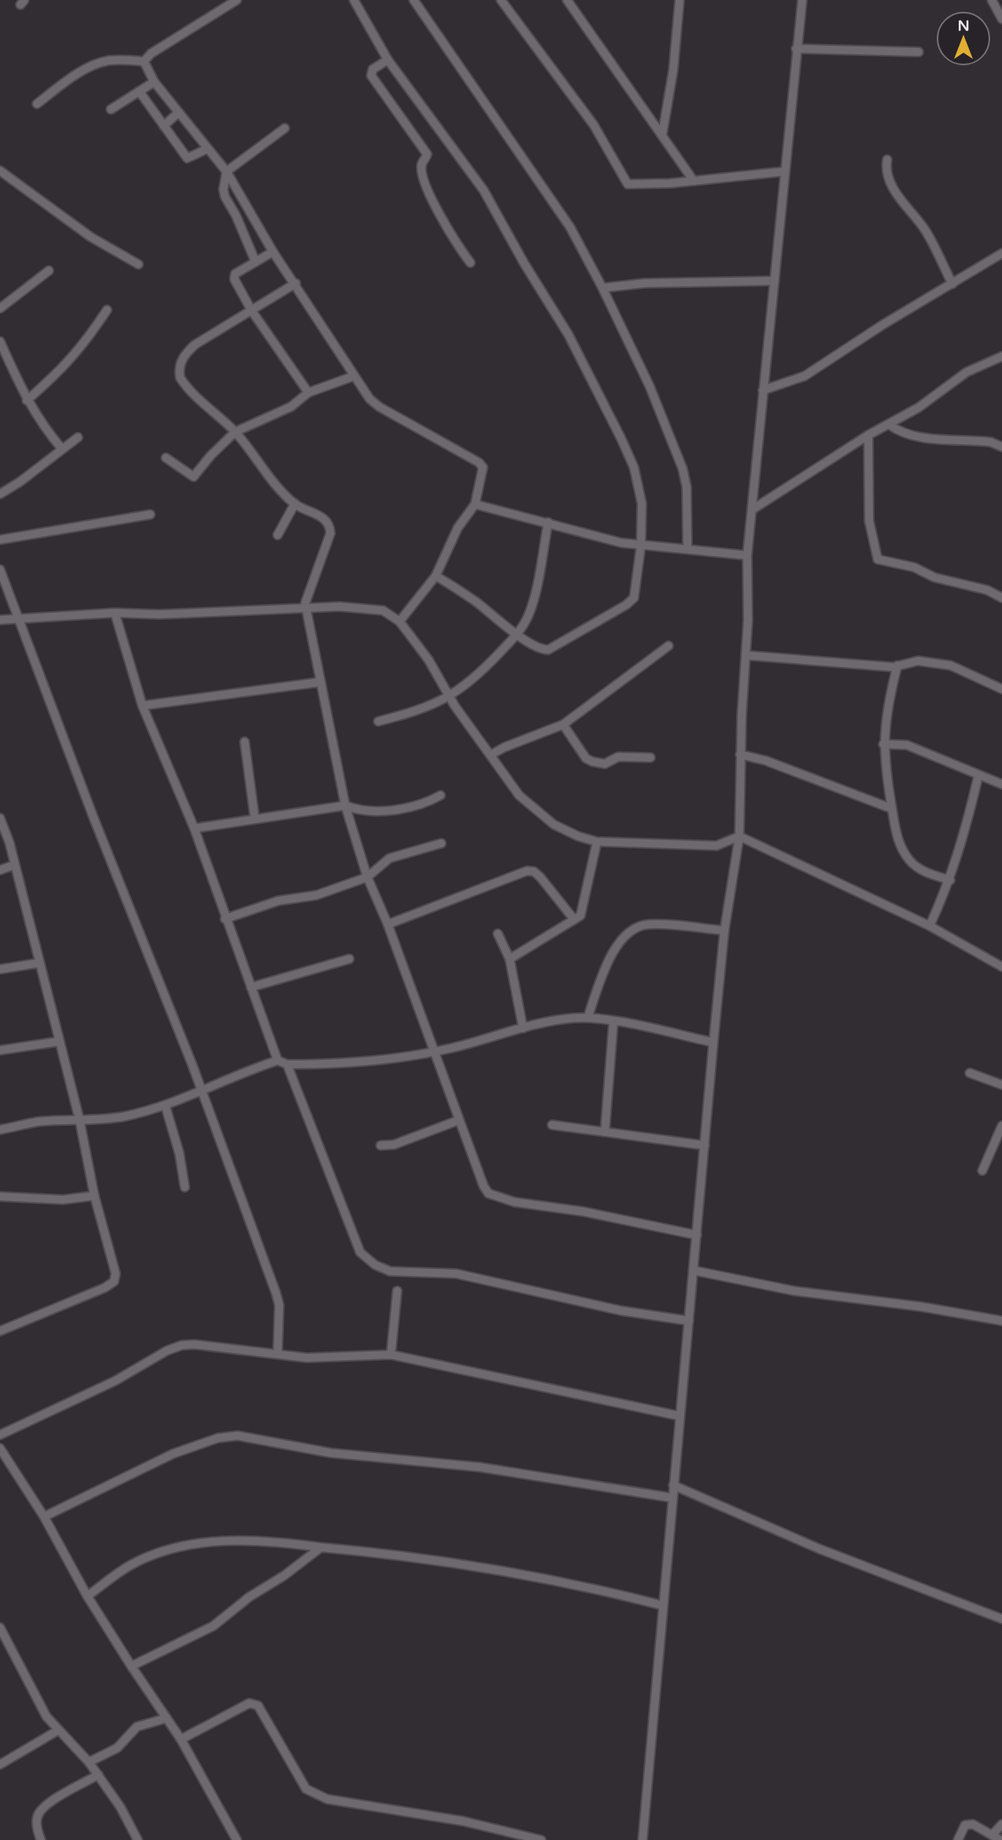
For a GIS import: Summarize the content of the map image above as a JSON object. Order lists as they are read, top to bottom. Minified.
{"north":"top"}
